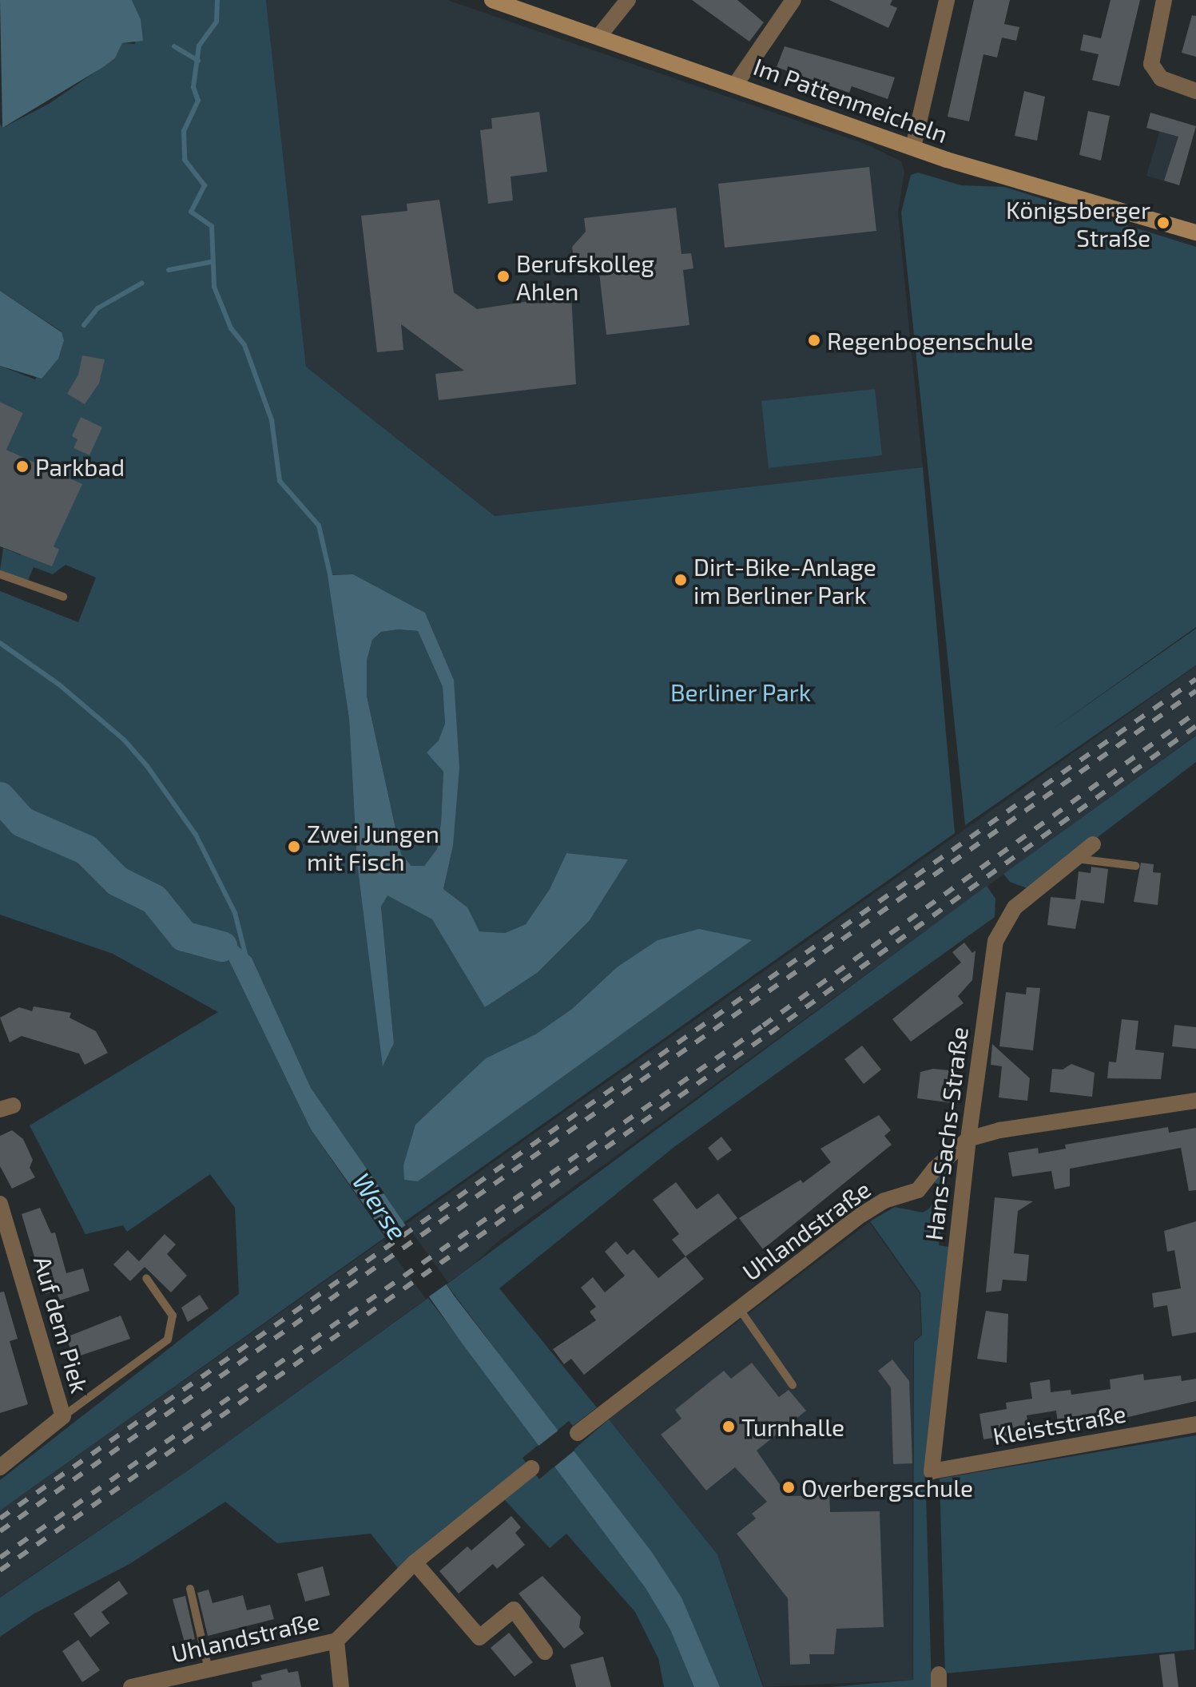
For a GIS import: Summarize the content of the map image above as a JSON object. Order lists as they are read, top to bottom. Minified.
{"streets":{"street":["Im Pattenmeicheln","Hans-Sachs-Straße","Uhlandstraße","Auf dem Piek","Kleiststraße"]},"crossings":[["Hans-Sachs-Straße","Uhlandstraße"],["Hans-Sachs-Straße","Kleiststraße"]],"water":["Werse"],"parks":["Berliner Park"],"places":["Königsberger Straße","Berufskolleg Ahlen","Regenbogenschule","Parkbad","Dirt-Bike-Anlage im Berliner Park","Zwei Jungen mit Fisch","Turnhalle","Overbergschule"]}
